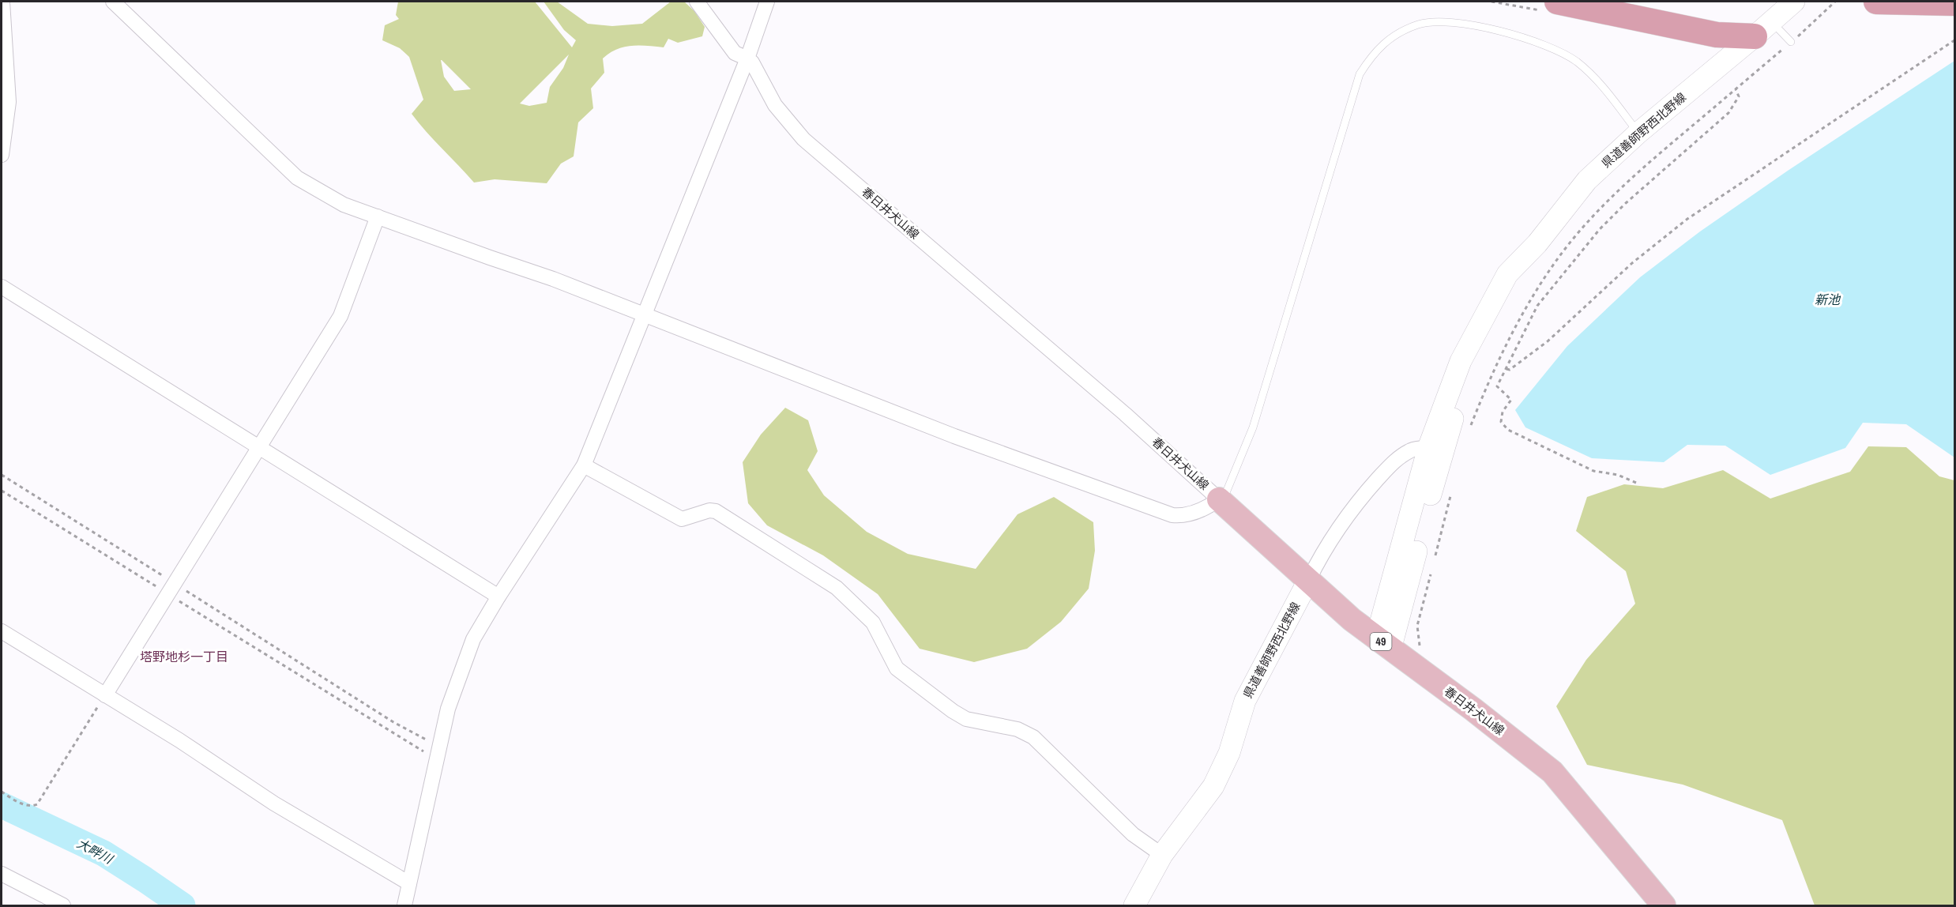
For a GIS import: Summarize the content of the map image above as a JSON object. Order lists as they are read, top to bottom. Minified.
{"streets":{"main road":["県道善師野西北野線","春日井犬山線","49"]},"crossings":[["県道善師野西北野線","春日井犬山線"]],"districts":["塔野地杉一丁目"],"water":["新池","大畔川"]}
